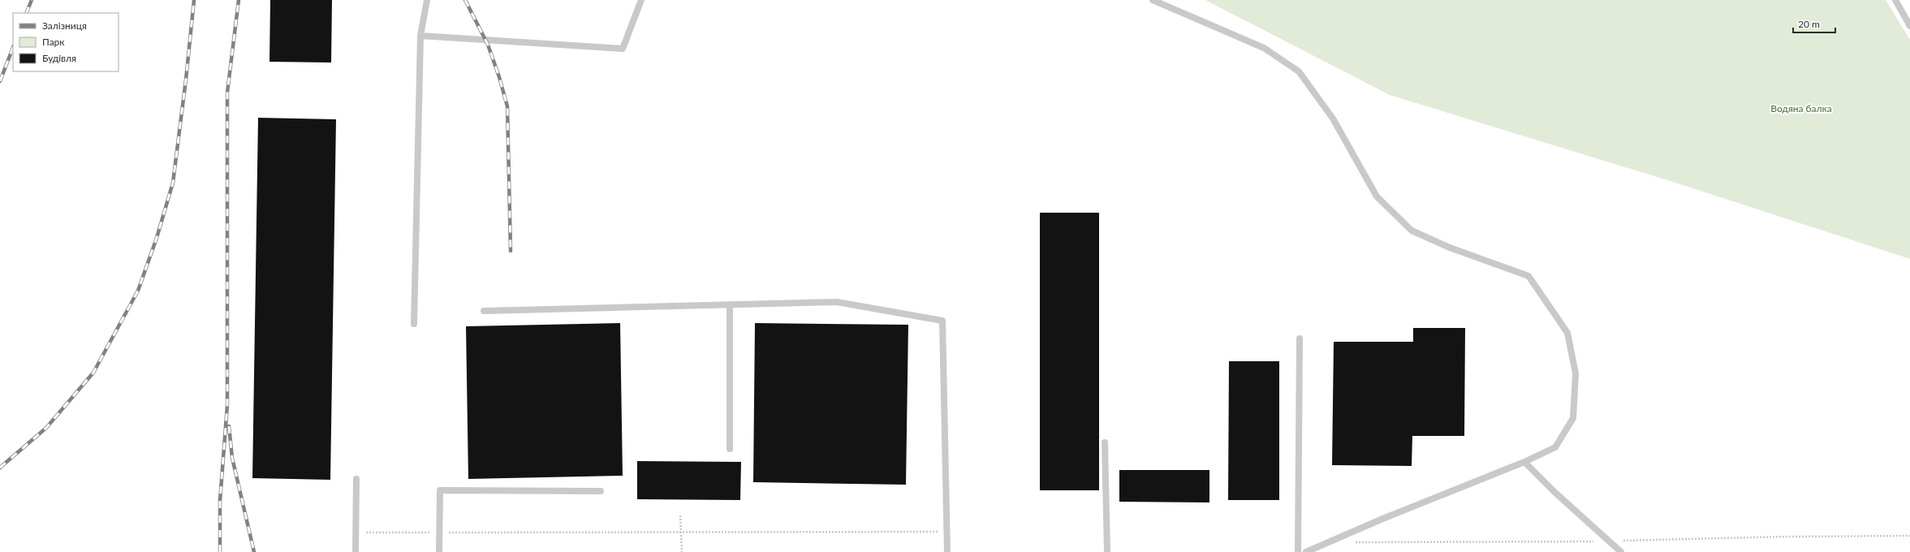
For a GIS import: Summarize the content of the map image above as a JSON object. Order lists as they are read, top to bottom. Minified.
{"parks":["Водяна балка"],"legend":["Залізниця","Парк","Будівля"],"scale_bar":"20 m"}
